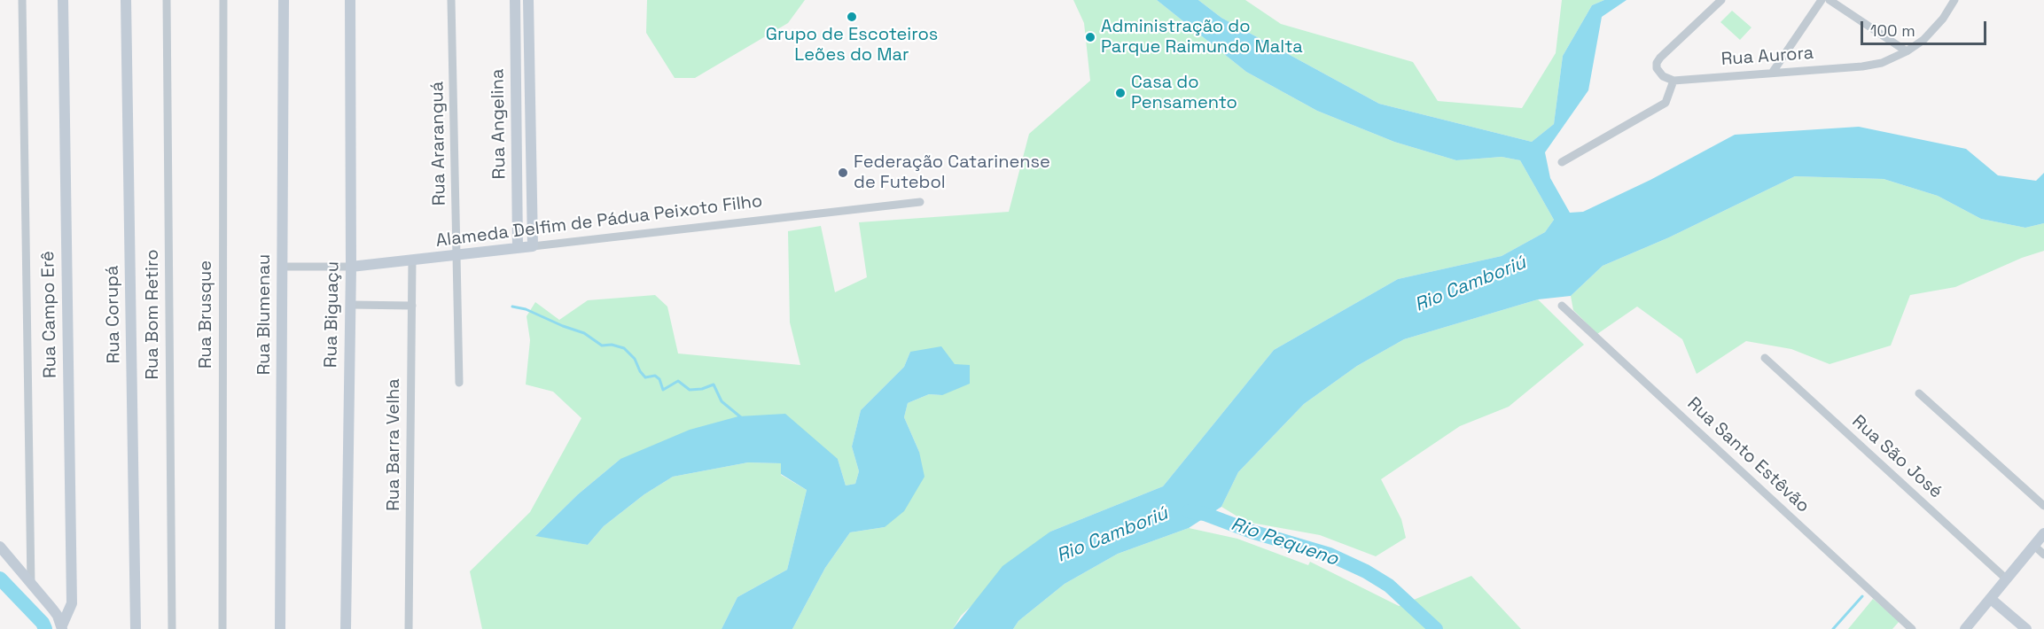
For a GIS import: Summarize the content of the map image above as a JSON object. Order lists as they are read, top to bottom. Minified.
{"streets":{"street":["Rua Aurora","Rua Angelina","Rua Araranguá","Alameda Delfim de Pádua Peixoto Filho","Rua Campo Erê","Rua Corupá","Rua Bom Retiro","Rua Brusque","Rua Blumenau","Rua Biguaçu","Rua Barra Velha","Rua Santo Estêvão","Rua São José"]},"crossings":[["Rua Angelina","Alameda Delfim de Pádua Peixoto Filho"],["Rua Araranguá","Alameda Delfim de Pádua Peixoto Filho"],["Alameda Delfim de Pádua Peixoto Filho","Rua Blumenau"],["Alameda Delfim de Pádua Peixoto Filho","Rua Biguaçu"],["Alameda Delfim de Pádua Peixoto Filho","Rua Barra Velha"]],"water":["Rio Camboriú","Rio Pequeno"],"places":["Grupo de Escoteiros Leões do Mar","Administração do Parque Raimundo Malta","Casa do Pensamento","Federação Catarinense de Futebol"],"scale_bar":"100 m"}
